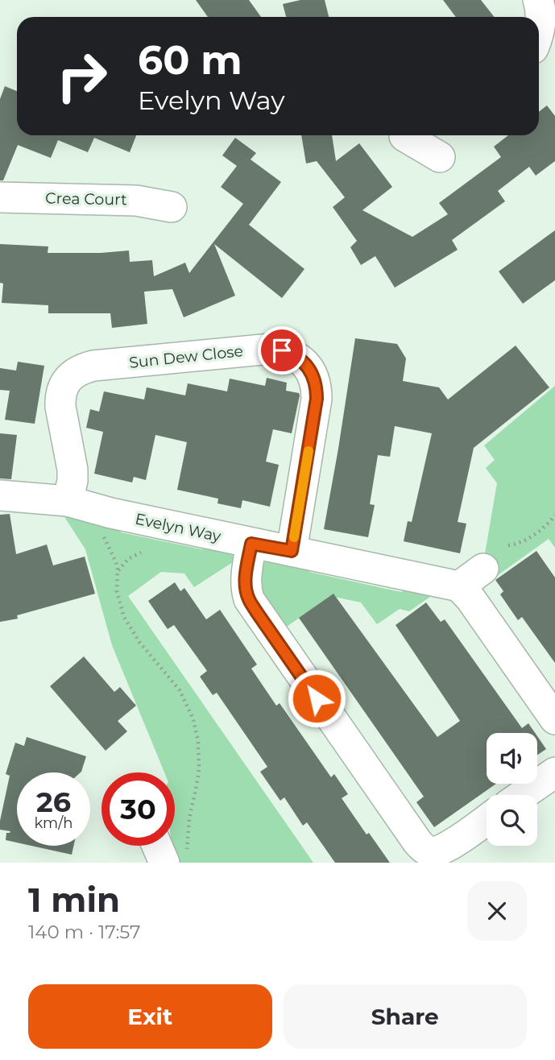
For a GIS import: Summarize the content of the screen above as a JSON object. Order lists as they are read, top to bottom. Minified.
{"streets":{"street":["Crea Court","Sun Dew Close","Evelyn Way"]},"crossings":[["Sun Dew Close","Evelyn Way"]],"page":{"turn":["60 m","Evelyn Way"],"speed":"26 km/h","limit":"30","heading":["1 min","140 m · 17:57"],"buttons":["Exit","Share"]}}
